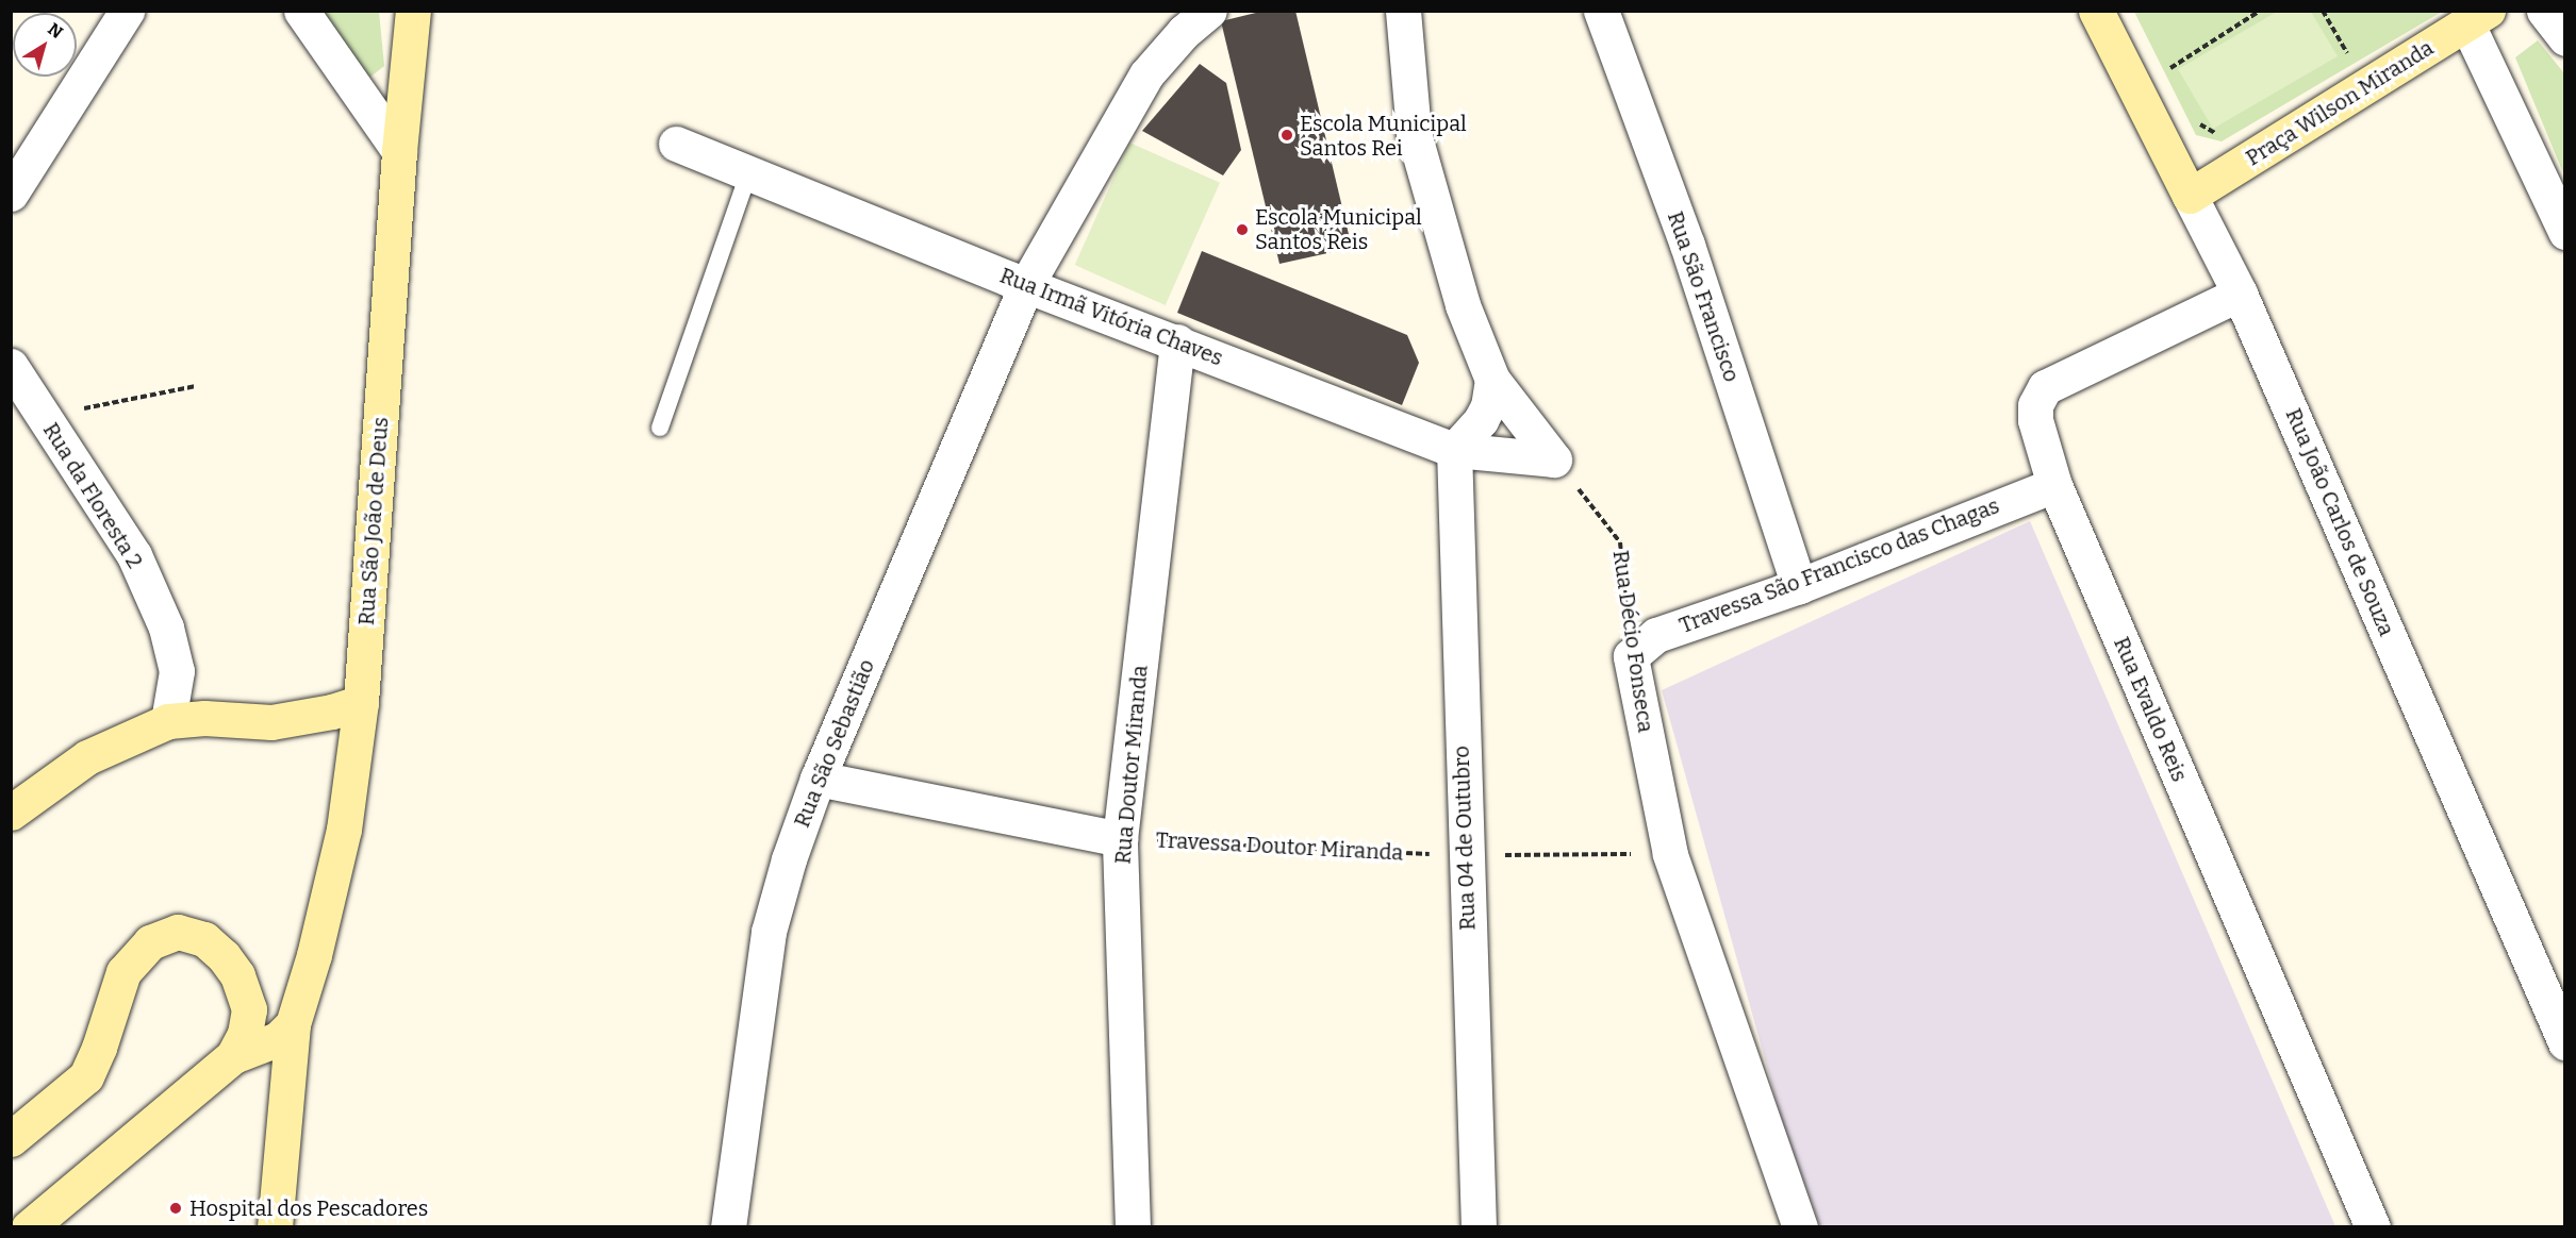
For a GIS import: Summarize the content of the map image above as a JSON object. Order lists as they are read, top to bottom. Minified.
{"streets":{"main road":["Praça Wilson Miranda","Rua São João de Deus","Rua João Carlos de Souza"],"street":["Rua São Francisco","Rua Irmã Vitória Chaves","Rua da Floresta 2","Travessa São Francisco das Chagas","Rua Décio Fonseca","Rua Evaldo Reis","Rua São Sebastião","Rua Doutor Miranda","Rua 04 de Outubro"],"path":["Travessa Doutor Miranda"]},"crossings":[["Praça Wilson Miranda","Rua João Carlos de Souza"],["Rua São Francisco","Travessa São Francisco das Chagas"],["Rua Irmã Vitória Chaves","Rua Décio Fonseca"],["Rua Irmã Vitória Chaves","Rua São Sebastião"],["Rua Irmã Vitória Chaves","Rua Doutor Miranda"],["Rua Irmã Vitória Chaves","Rua 04 de Outubro"],["Rua João Carlos de Souza","Rua Evaldo Reis"],["Travessa São Francisco das Chagas","Rua Décio Fonseca"],["Travessa São Francisco das Chagas","Rua Evaldo Reis"],["Rua Décio Fonseca","Travessa Doutor Miranda"],["Rua Doutor Miranda","Travessa Doutor Miranda"],["Rua 04 de Outubro","Travessa Doutor Miranda"]],"places":["Escola Municipal Santos Rei","Escola Municipal Santos Reis","Hospital dos Pescadores"],"north":"top right"}
